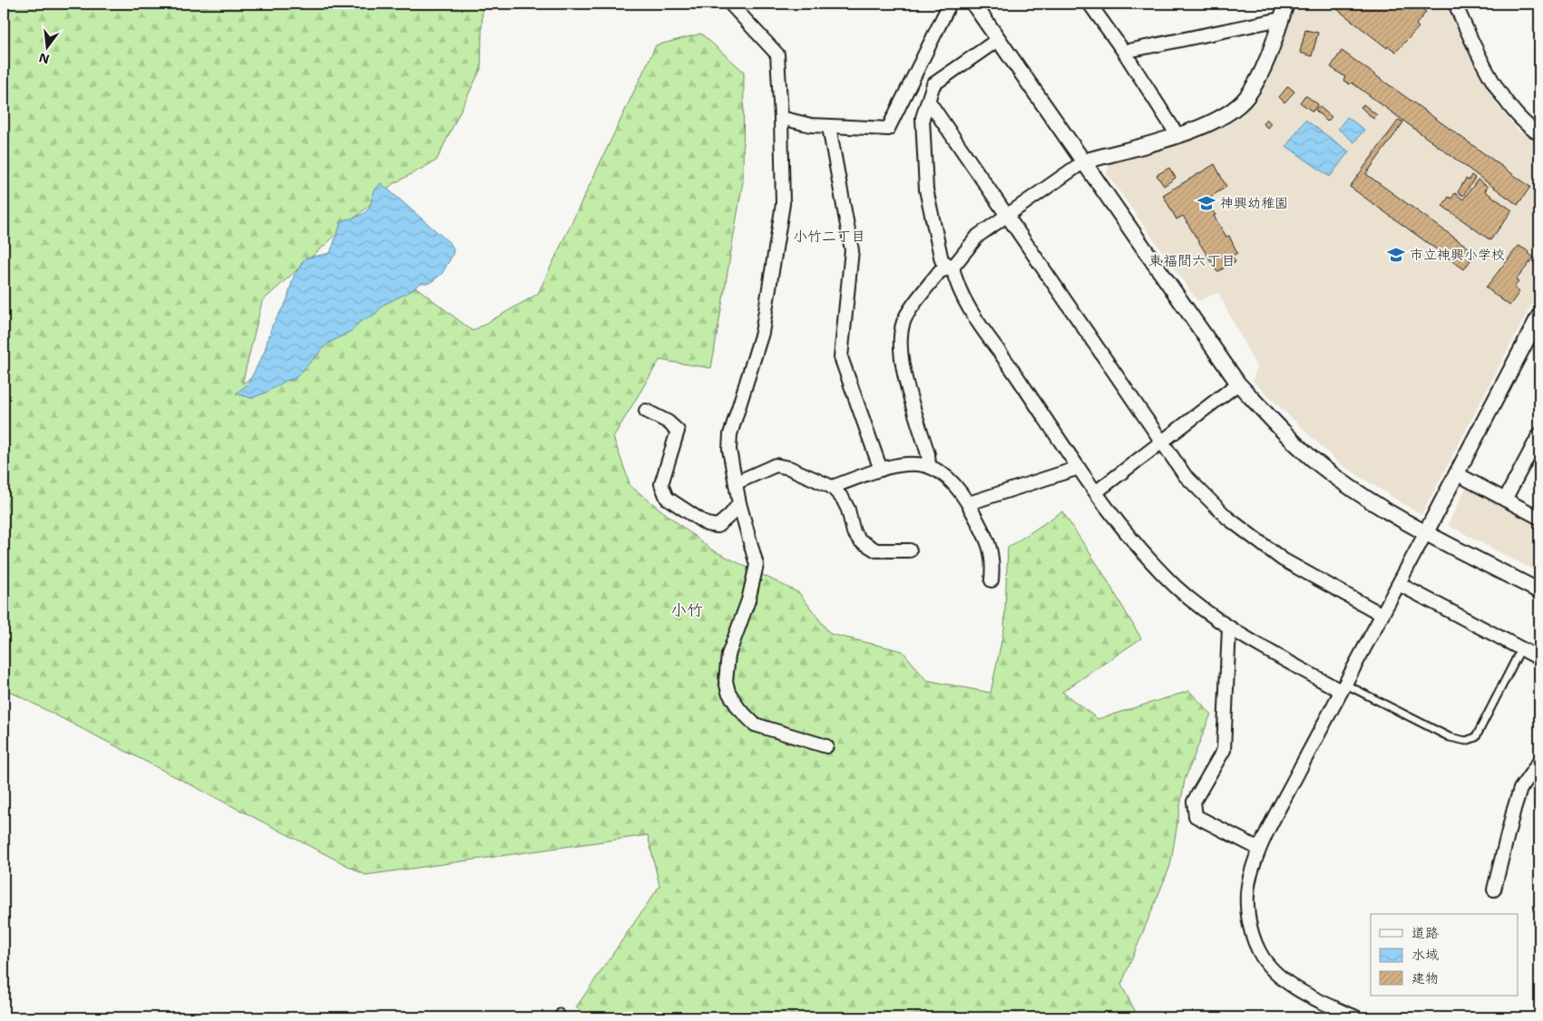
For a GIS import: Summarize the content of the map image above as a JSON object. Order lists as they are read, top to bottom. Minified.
{"districts":["小竹二丁目","東福間六丁目","小竹"],"places":{"school or university":["神興幼稚園","市立神興小学校"]},"legend":["道路","水域","建物"],"north":"bottom"}
